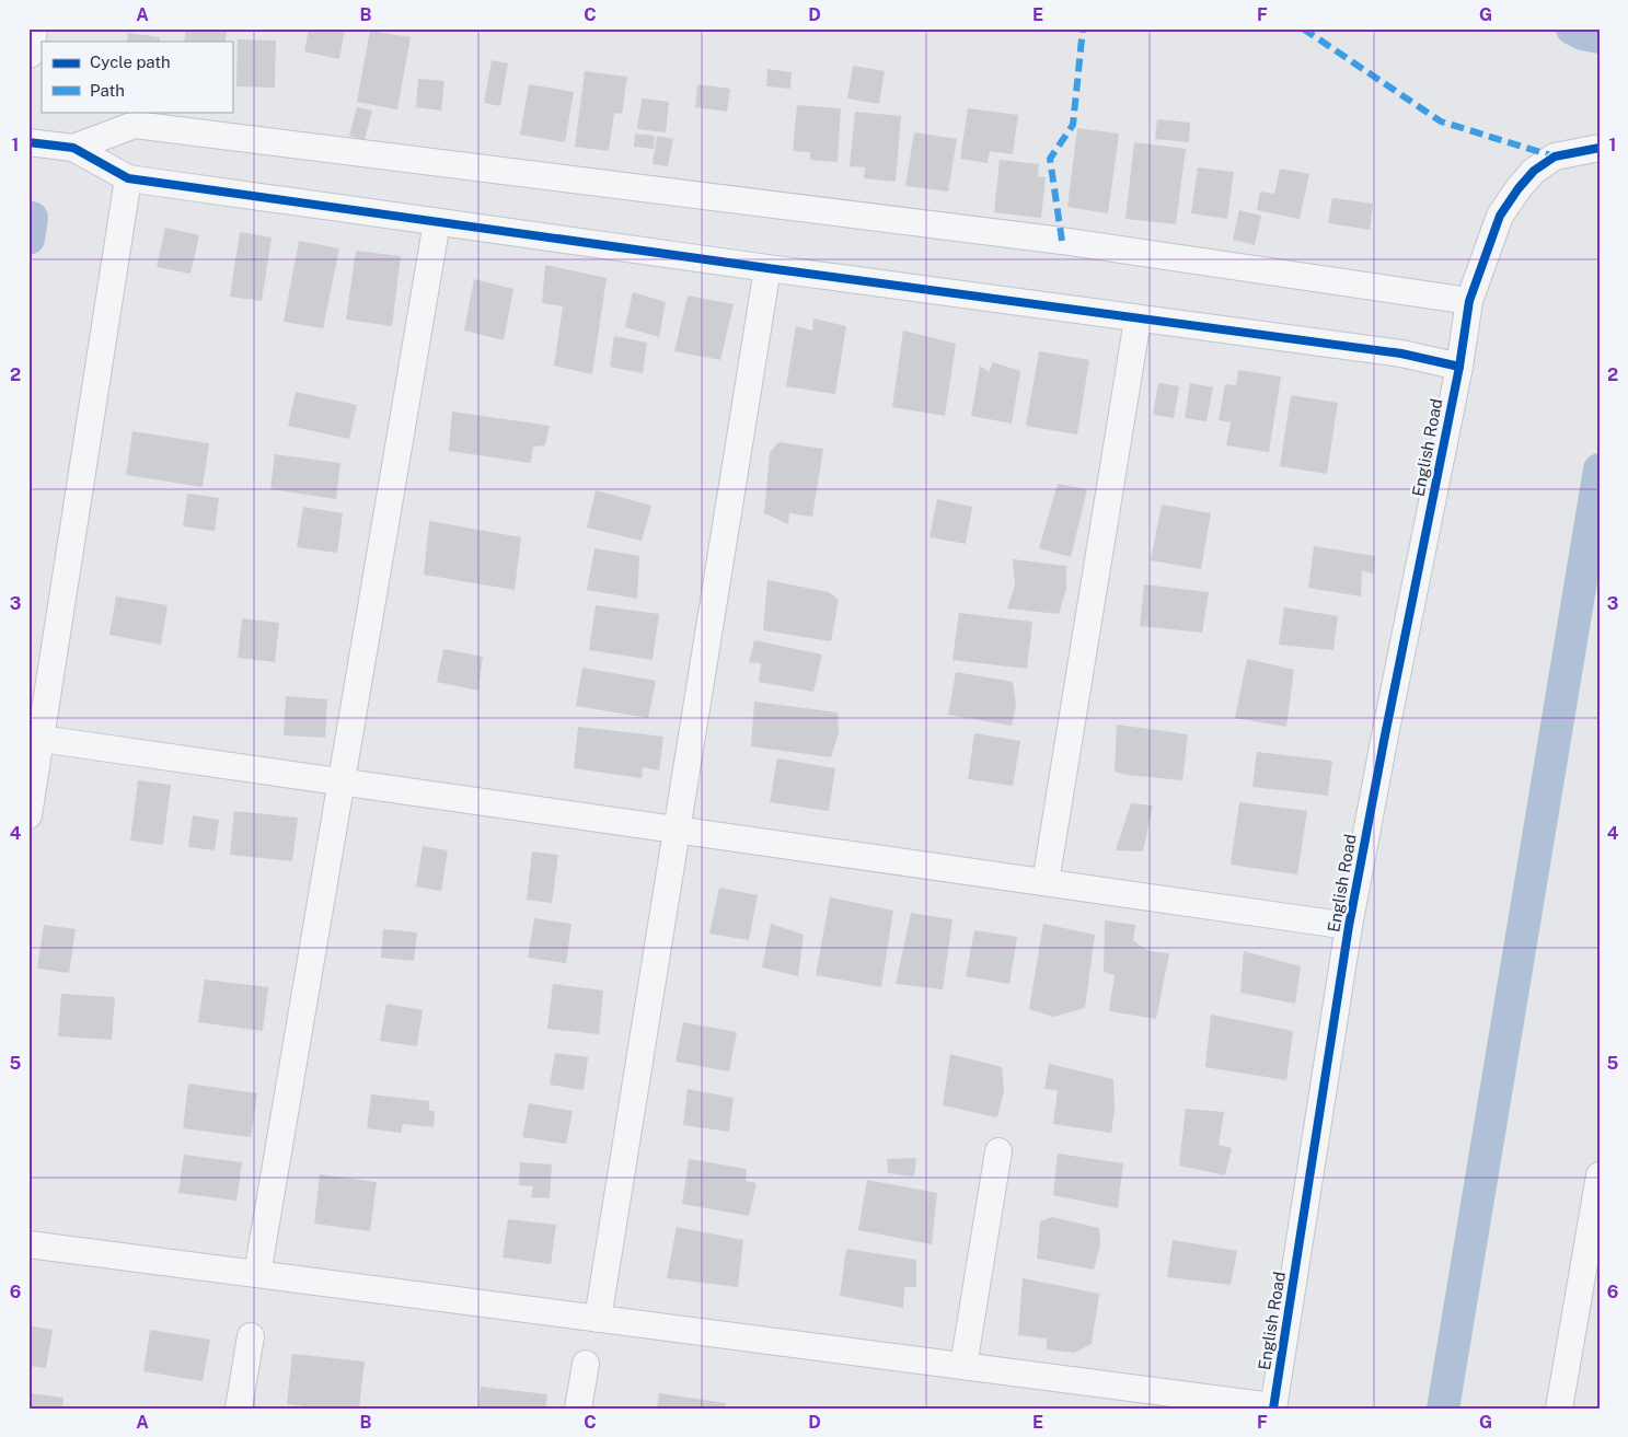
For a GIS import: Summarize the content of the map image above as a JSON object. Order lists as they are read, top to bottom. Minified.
{"streets":{"street":["English Road"]},"legend":["Cycle path","Path"],"grid":{"columns":["A","B","C","D","E","F","G"],"rows":["1","2","3","4","5","6"]}}
